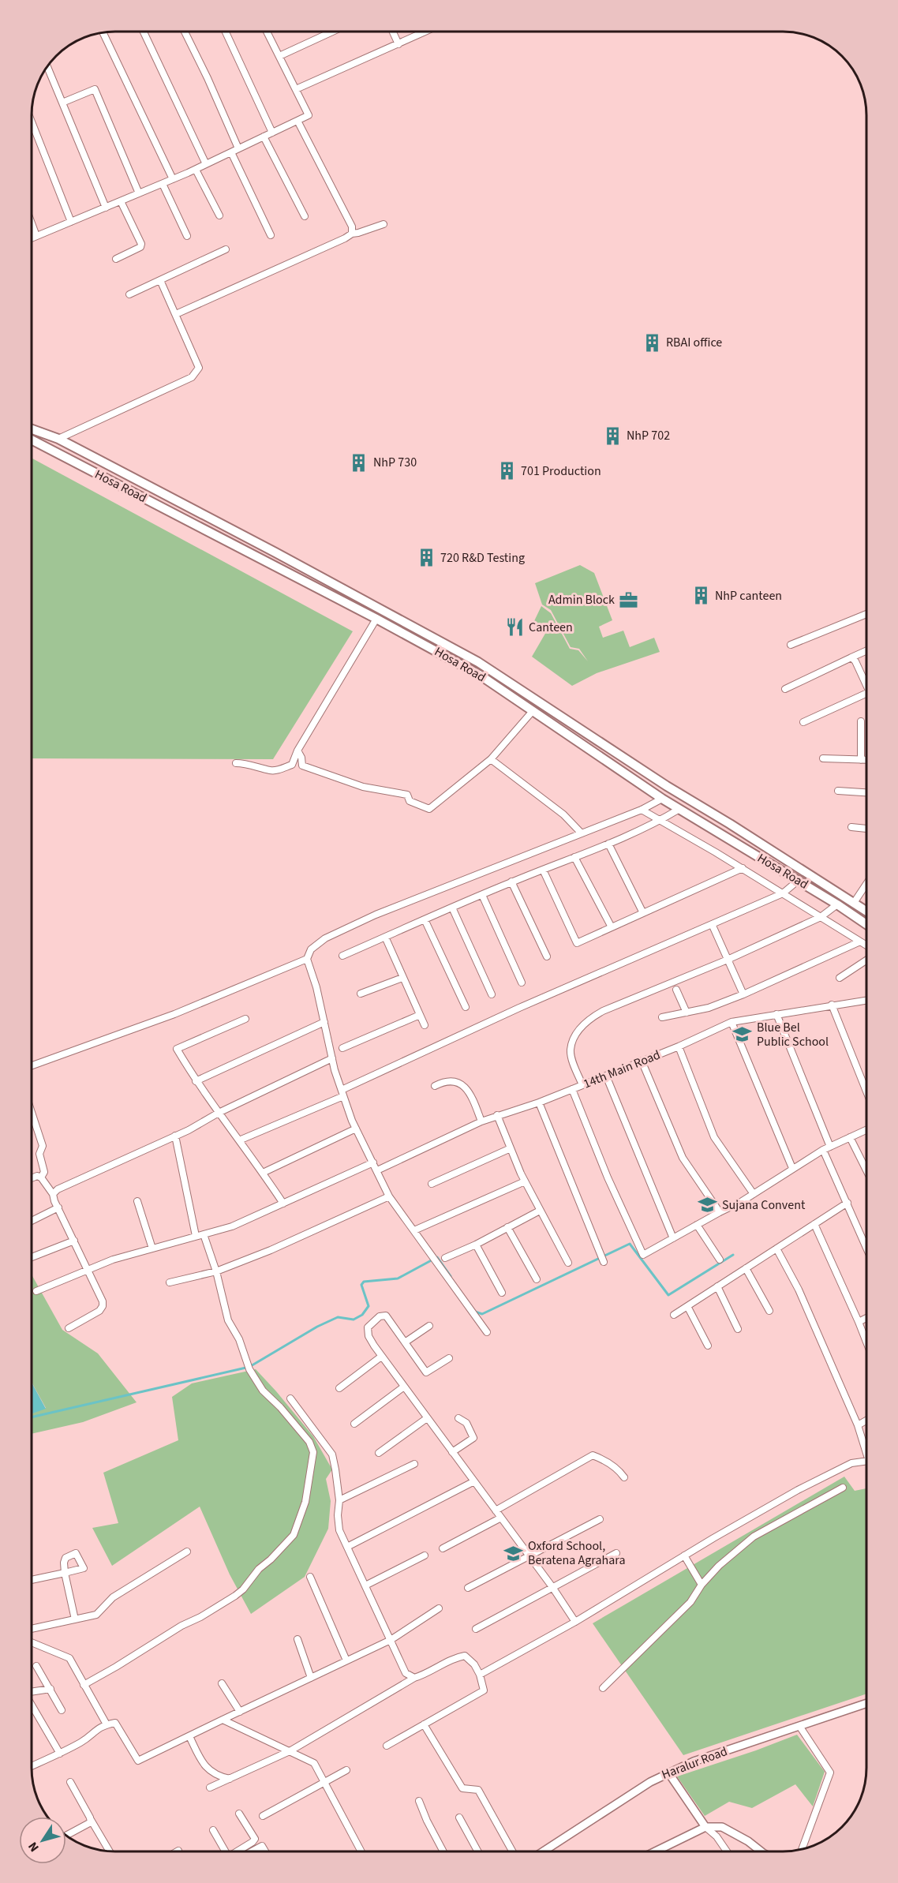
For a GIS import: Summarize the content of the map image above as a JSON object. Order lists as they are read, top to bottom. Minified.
{"streets":{"main road":["Hosa Road"],"street":["14th Main Road","Haralur Road"]},"places":{"building":["RBAI office","NhP 702","NhP 730","701 Production","720 R&D Testing","NhP canteen"],"office":["Admin Block"],"restaurant":["Canteen"],"school or university":["Blue Bel Public School","Sujana Convent","Oxford School, Beratena Agrahara"]},"north":"bottom left"}
